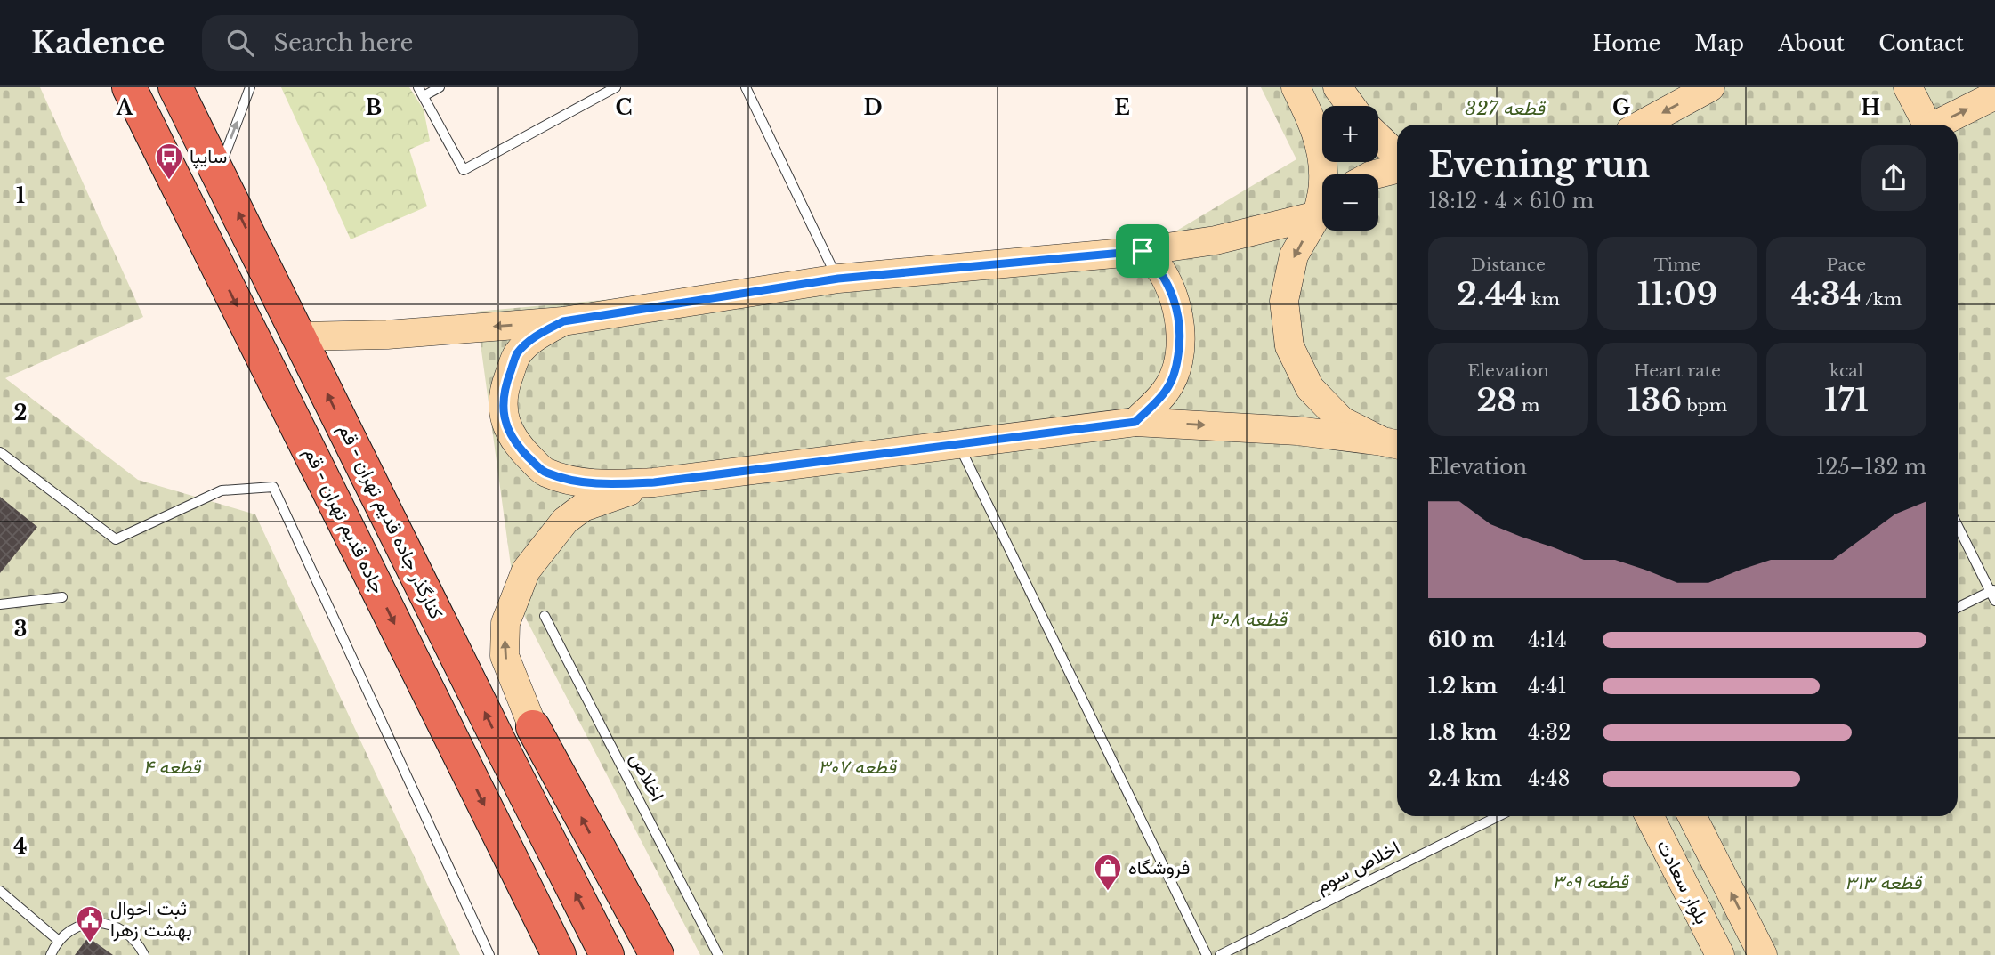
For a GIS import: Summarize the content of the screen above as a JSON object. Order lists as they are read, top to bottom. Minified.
{"streets":{"highway":["جاده قدیم تهران - قم","کنارگذر جاده قدیم تهران - قم"],"street":["بلوار سعادت"],"lane":["اخلاص","اخلاص سوم"]},"one_way":["جاده قدیم تهران - قم","کنارگذر جاده قدیم تهران - قم"],"parks":["قطعه 327","قطعه ۳۰۸","قطعه ۴","قطعه ۳۰۷","قطعه ۳۰۹","قطعه ۳۱۳"],"places":{"bus stop":["سایپا"],"shop":["فروشگاه"],"public building":["ثبت احوال بهشت زهرا"]},"page":{"header":"Kadence","search":"Search here","nav":["Home","Map","About","Contact"],"map_buttons":["+","−"],"heading":["Evening run","18:12 · 4 × 610 m"],"stats":[["Distance","2.44 km"],["Time","11:09"],["Pace","4:34 /km"],["Elevation","28 m"],["Heart rate","136 bpm"],["kcal","171"]],"chart":["Elevation","125–132 m"],"list":[{"name":"610 m","note":"4:14"},{"name":"1.2 km","note":"4:41"},{"name":"1.8 km","note":"4:32"},{"name":"2.4 km","note":"4:48"}]},"grid":{"columns":["A","B","C","D","E","G","H"],"rows":["1","2","3","4"]}}
